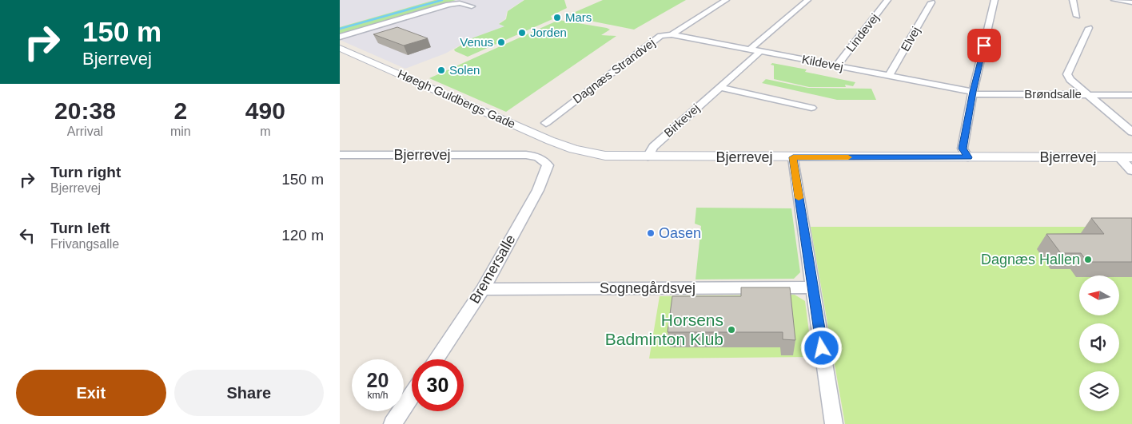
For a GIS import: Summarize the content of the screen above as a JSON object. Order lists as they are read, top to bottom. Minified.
{"streets":{"street":["Lindevej","Elvej","Kildevej","Dagnæs Strandvej","Brøndsalle","Høegh Guldbergs Gade","Birkevej","Bjerrevej","Bremersalle","Sognegårdsvej"]},"crossings":[["Lindevej","Kildevej"],["Elvej","Kildevej"],["Kildevej","Dagnæs Strandvej"],["Kildevej","Brøndsalle"],["Kildevej","Birkevej"],["Høegh Guldbergs Gade","Bjerrevej"],["Birkevej","Bjerrevej"],["Bjerrevej","Bremersalle"],["Bremersalle","Sognegårdsvej"]],"places":["Mars","Jorden","Venus","Solen","Oasen","Dagnæs Hallen","Horsens Badminton Klub"],"north":"left","page":{"turn":["150 m","Bjerrevej"],"eta":["20:38","Arrival","2","min","490","m"],"list":[{"name":"Turn right","note":"Bjerrevej","value":"150 m"},{"name":"Turn left","note":"Frivangsalle","value":"120 m"}],"speed":"20 km/h","limit":"30","buttons":["Exit","Share"]}}
